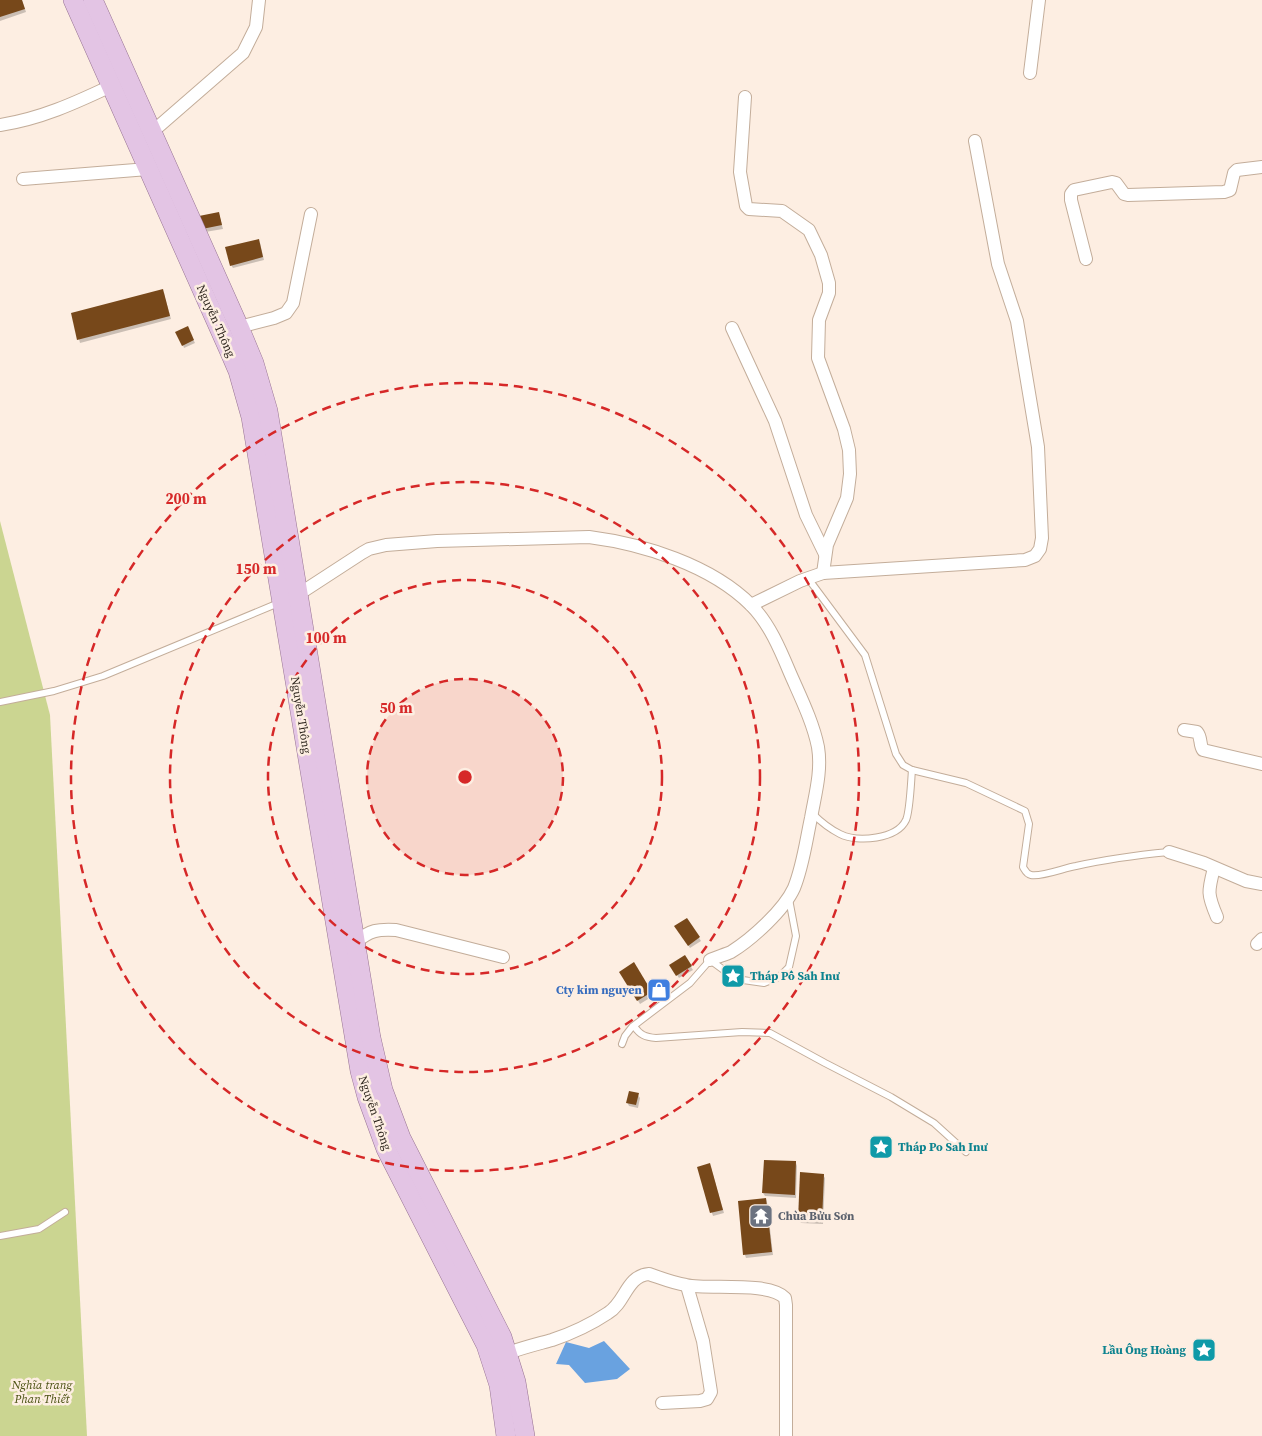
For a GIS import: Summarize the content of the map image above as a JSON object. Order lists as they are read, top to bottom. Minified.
{"streets":{"main road":["Nguyễn Thông"]},"parks":["Nghĩa trang Phan Thiết"],"places":{"place":["Tháp Pô Sah Inư","Tháp Po Sah Inư","Lầu Ông Hoàng"],"shop":["Cty kim nguyen"],"temple":["Chùa Bửu Sơn"]},"rings":["200 m","150 m","100 m","50 m"]}
